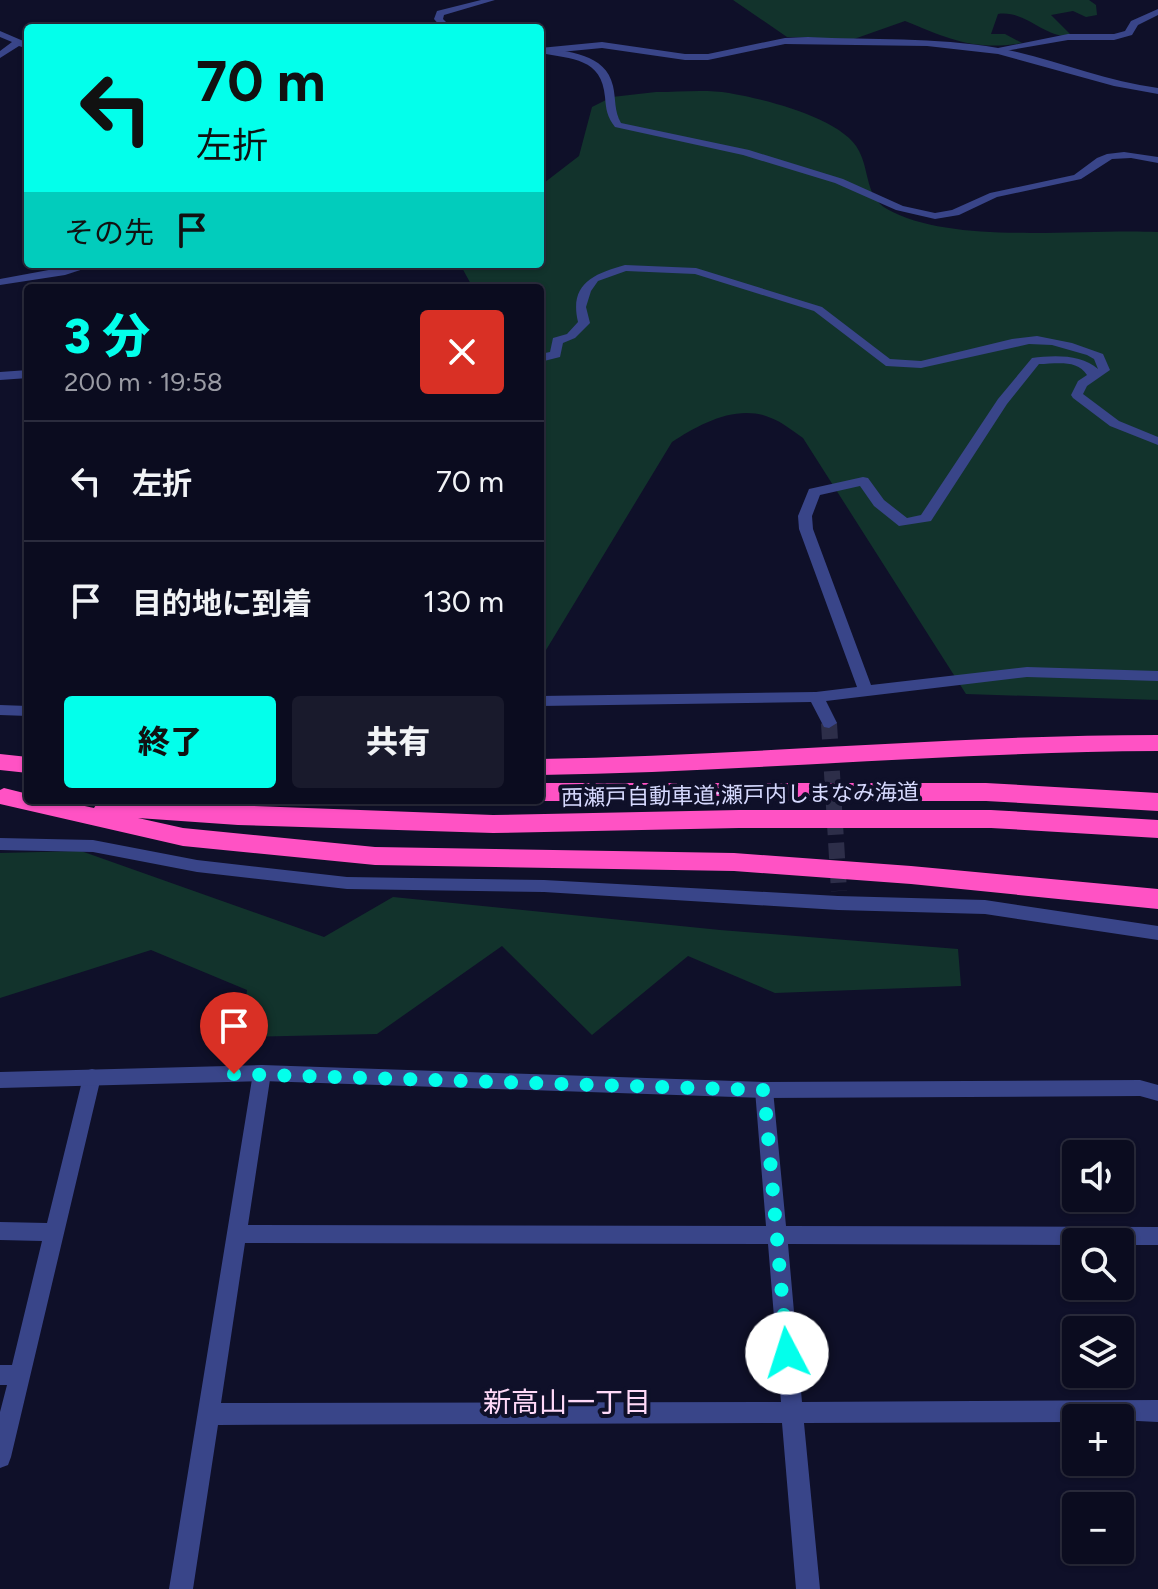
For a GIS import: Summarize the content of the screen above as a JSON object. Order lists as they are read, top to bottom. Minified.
{"streets":{"highway":["西瀬戸自動車道;瀬戸内しまなみ海道"]},"districts":["新高山一丁目"],"page":{"turn":["70 m","左折"],"then":"その先","heading":["3 分","200 m · 19:58"],"list":[{"name":"左折","value":"70 m"},{"name":"目的地に到着","value":"130 m"}],"buttons":["終了","共有"],"map_buttons":["+","−"]}}
